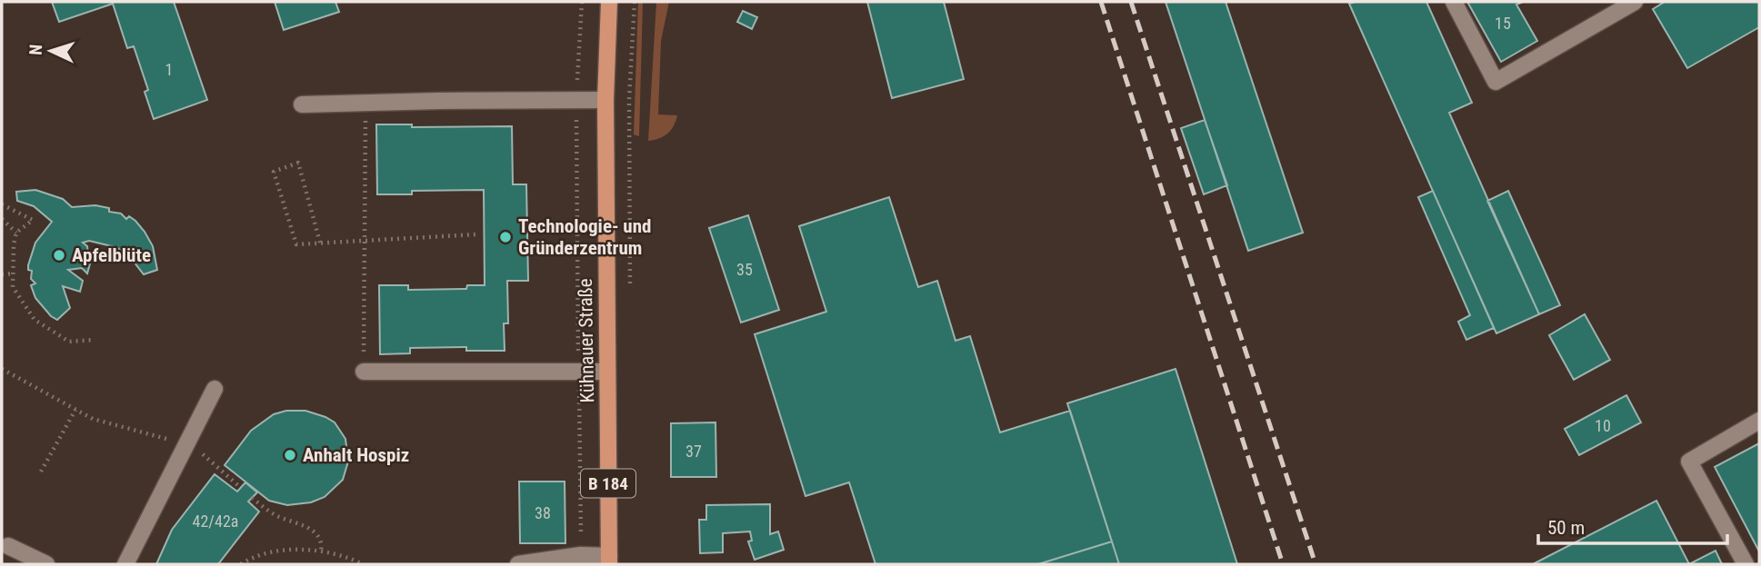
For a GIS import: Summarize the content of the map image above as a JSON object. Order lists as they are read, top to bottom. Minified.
{"streets":{"main road":["Kühnauer Straße","B 184"]},"places":["Technologie- und Gründerzentrum","Apfelblüte","Anhalt Hospiz"],"house_numbers":["15","1","35","10","37","38","42/42a"],"scale_bar":"50 m","north":"left"}
